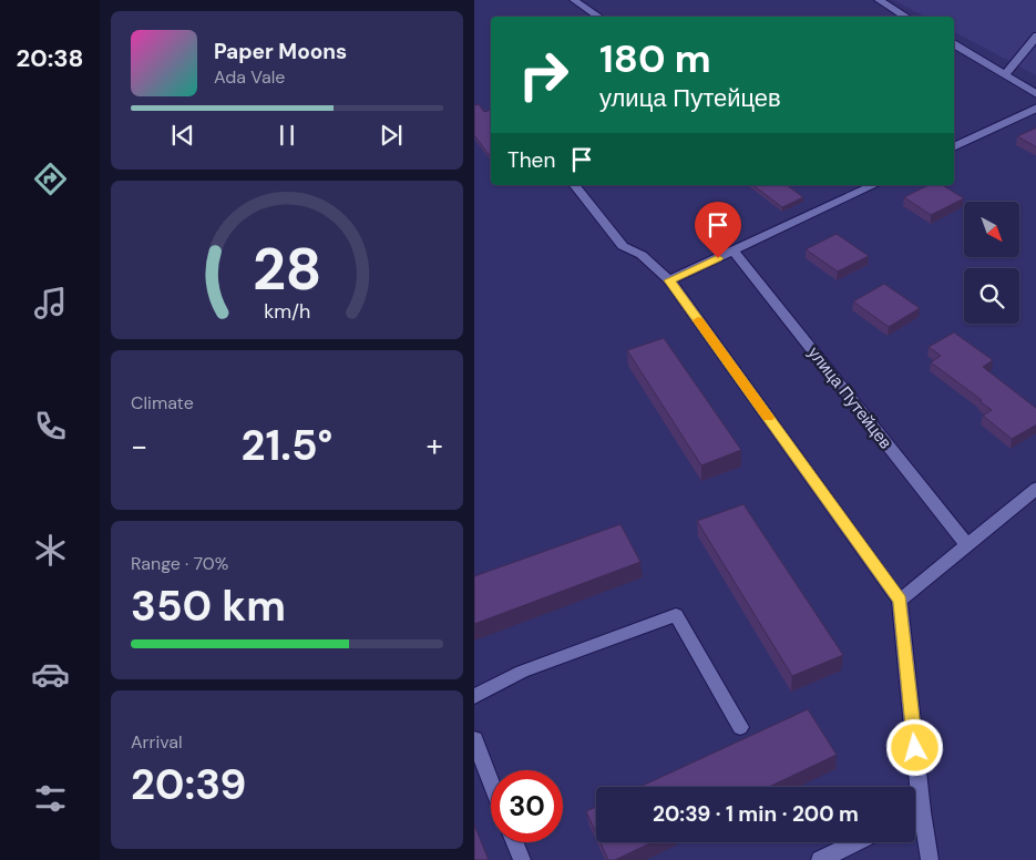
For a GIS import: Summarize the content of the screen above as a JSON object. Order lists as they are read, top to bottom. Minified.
{"streets":{"street":["улица Путейцев"]},"north":"bottom right","page":{"tabs":"20:38","turn":["180 m","улица Путейцев"],"song":["Paper Moons","Ada Vale"],"then":"Then","tile":["Climate",["Range · 70%","350 km"],["Arrival","20:39"]],"heat":["−","21.5°","+"],"limit":"30","trip":"20:39 · 1 min · 200 m","gauge":["28","km/h"]}}
